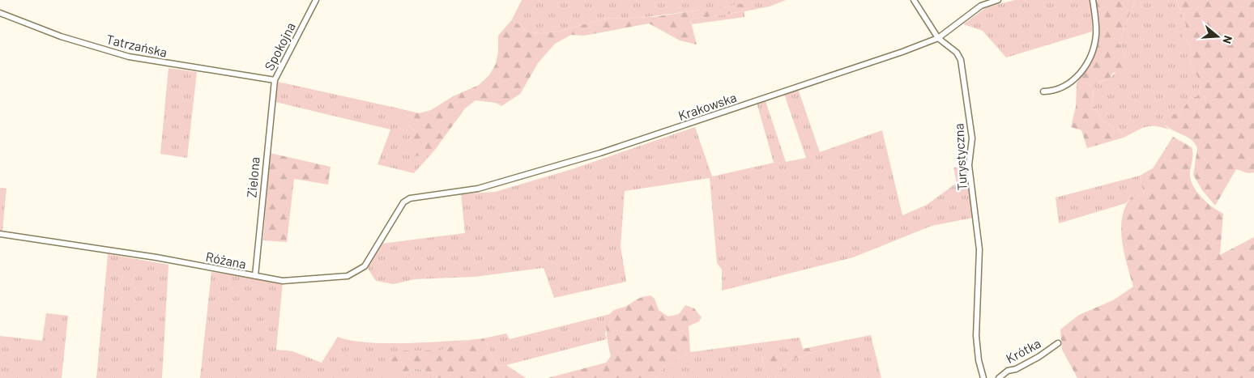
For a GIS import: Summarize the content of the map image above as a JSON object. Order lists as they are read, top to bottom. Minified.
{"streets":{"street":["Tatrzańska","Spokojna","Krakowska","Turystyczna","Zielona","Różana","Krótka"]},"crossings":[["Tatrzańska","Spokojna"],["Tatrzańska","Zielona"],["Spokojna","Zielona"],["Krakowska","Turystyczna"],["Krakowska","Różana"],["Zielona","Różana"]],"north":"right"}
